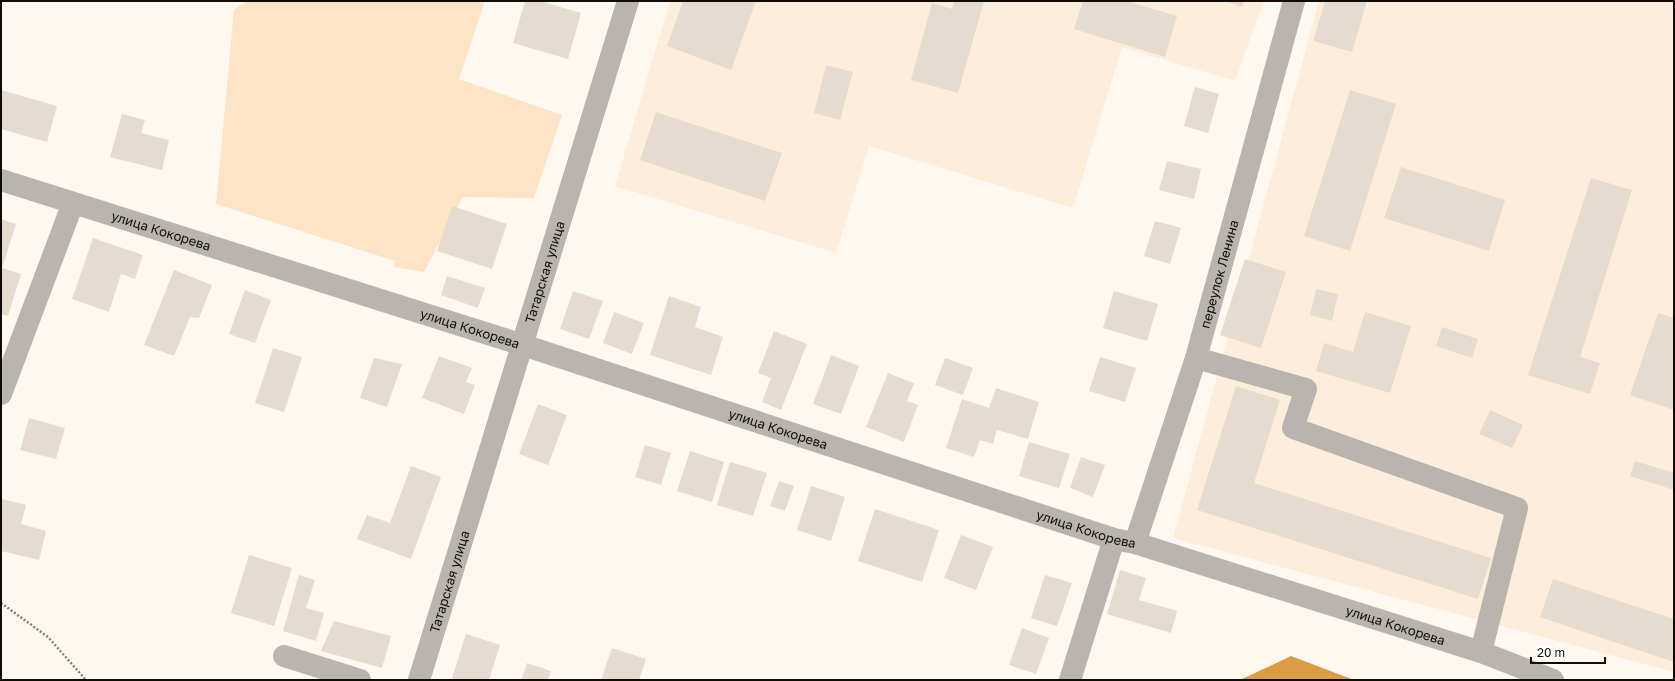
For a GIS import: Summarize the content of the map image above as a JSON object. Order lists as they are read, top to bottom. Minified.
{"streets":{"street":["улица Кокорева","Татарская улица","переулок Ленина"]},"crossings":[["улица Кокорева","Татарская улица"],["улица Кокорева","переулок Ленина"]],"scale_bar":"20 m"}
